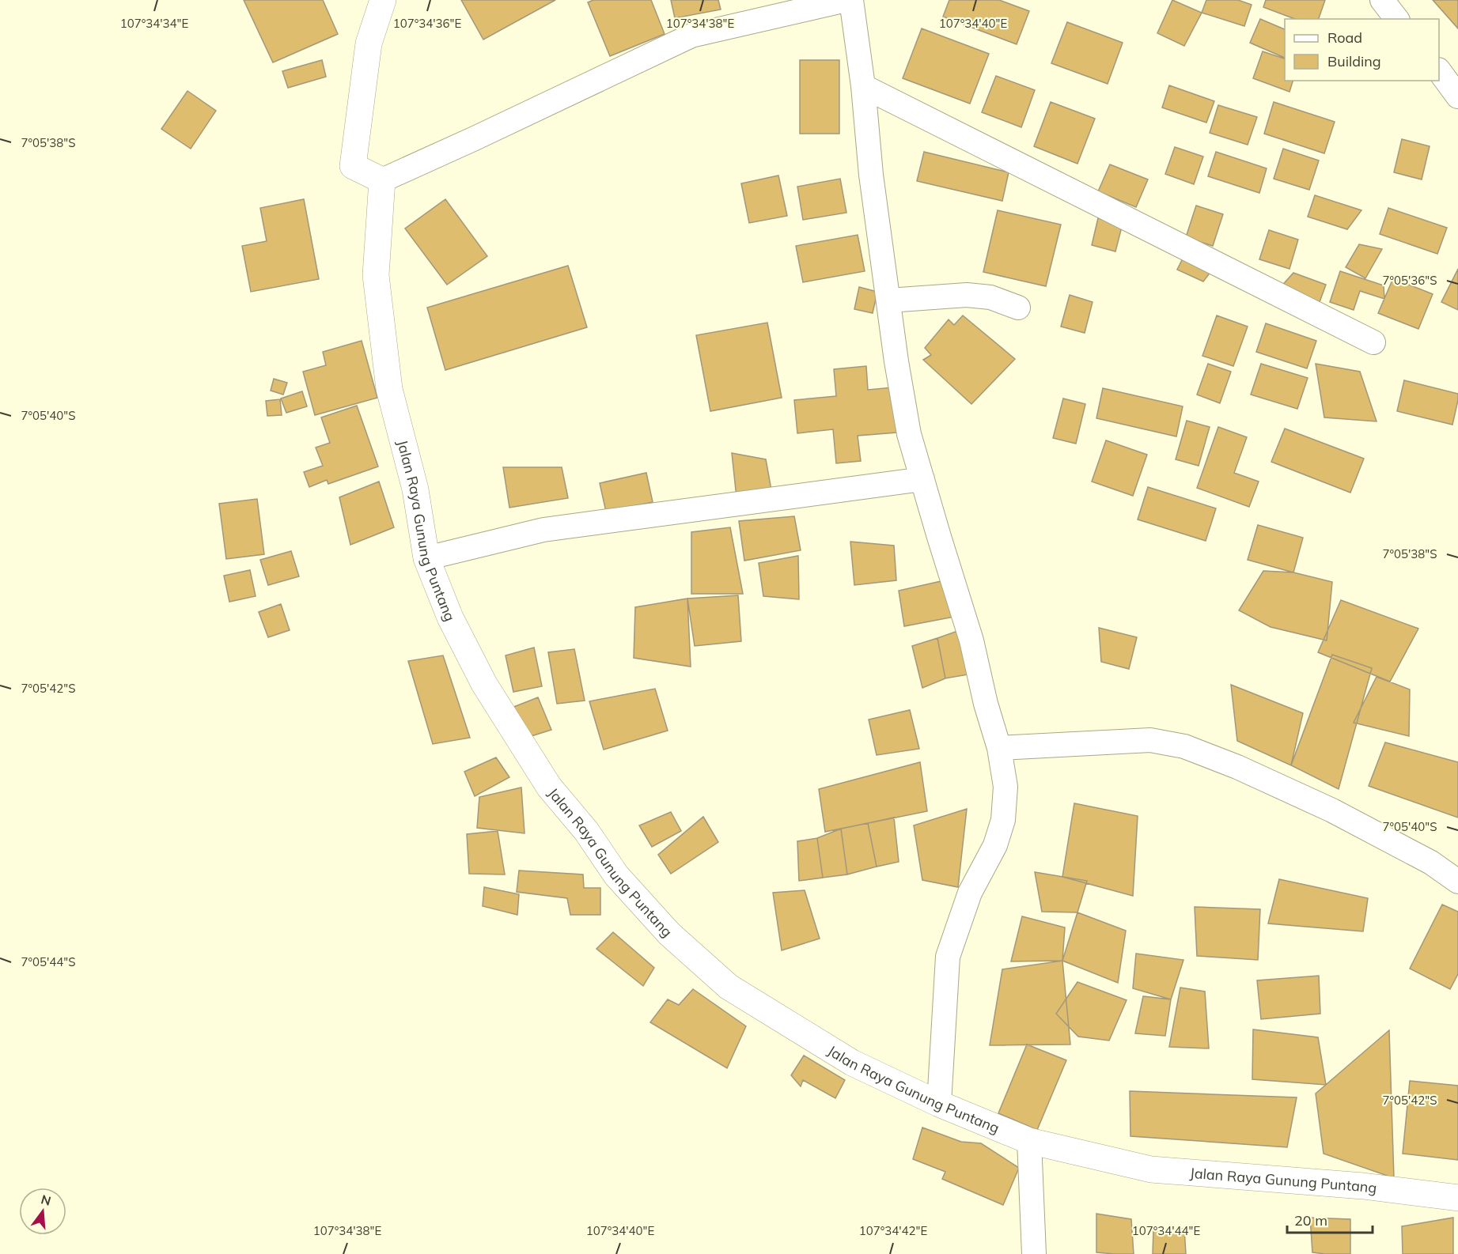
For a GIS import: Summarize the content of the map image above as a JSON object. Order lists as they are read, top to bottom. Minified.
{"streets":{"street":["Jalan Raya Gunung Puntang"]},"legend":["Road","Building"],"scale_bar":"20 m","north":"top","coordinates":["107°34'34\"E","107°34'36\"E","107°34'38\"E","107°34'40\"E","7°05'38\"S","7°05'36\"S","7°05'40\"S","7°05'42\"S","7°05'44\"S","107°34'42\"E","107°34'44\"E"]}
